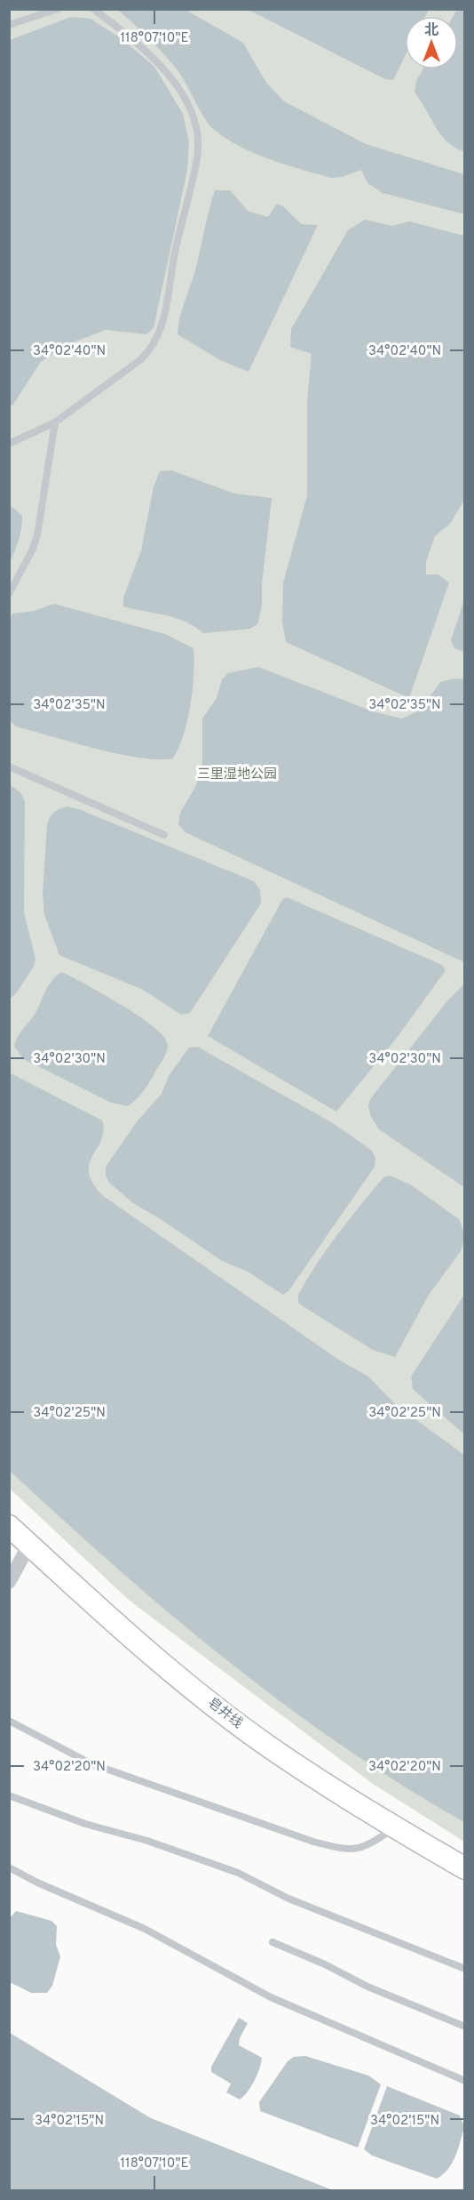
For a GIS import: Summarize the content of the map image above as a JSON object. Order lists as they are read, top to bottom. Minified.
{"streets":{"street":["皂井线"]},"parks":["三里湿地公园"],"north":"top","coordinates":["118°07'10\"E","34°02'40\"N","34°02'35\"N","34°02'30\"N","34°02'25\"N","34°02'20\"N","34°02'15\"N"]}
